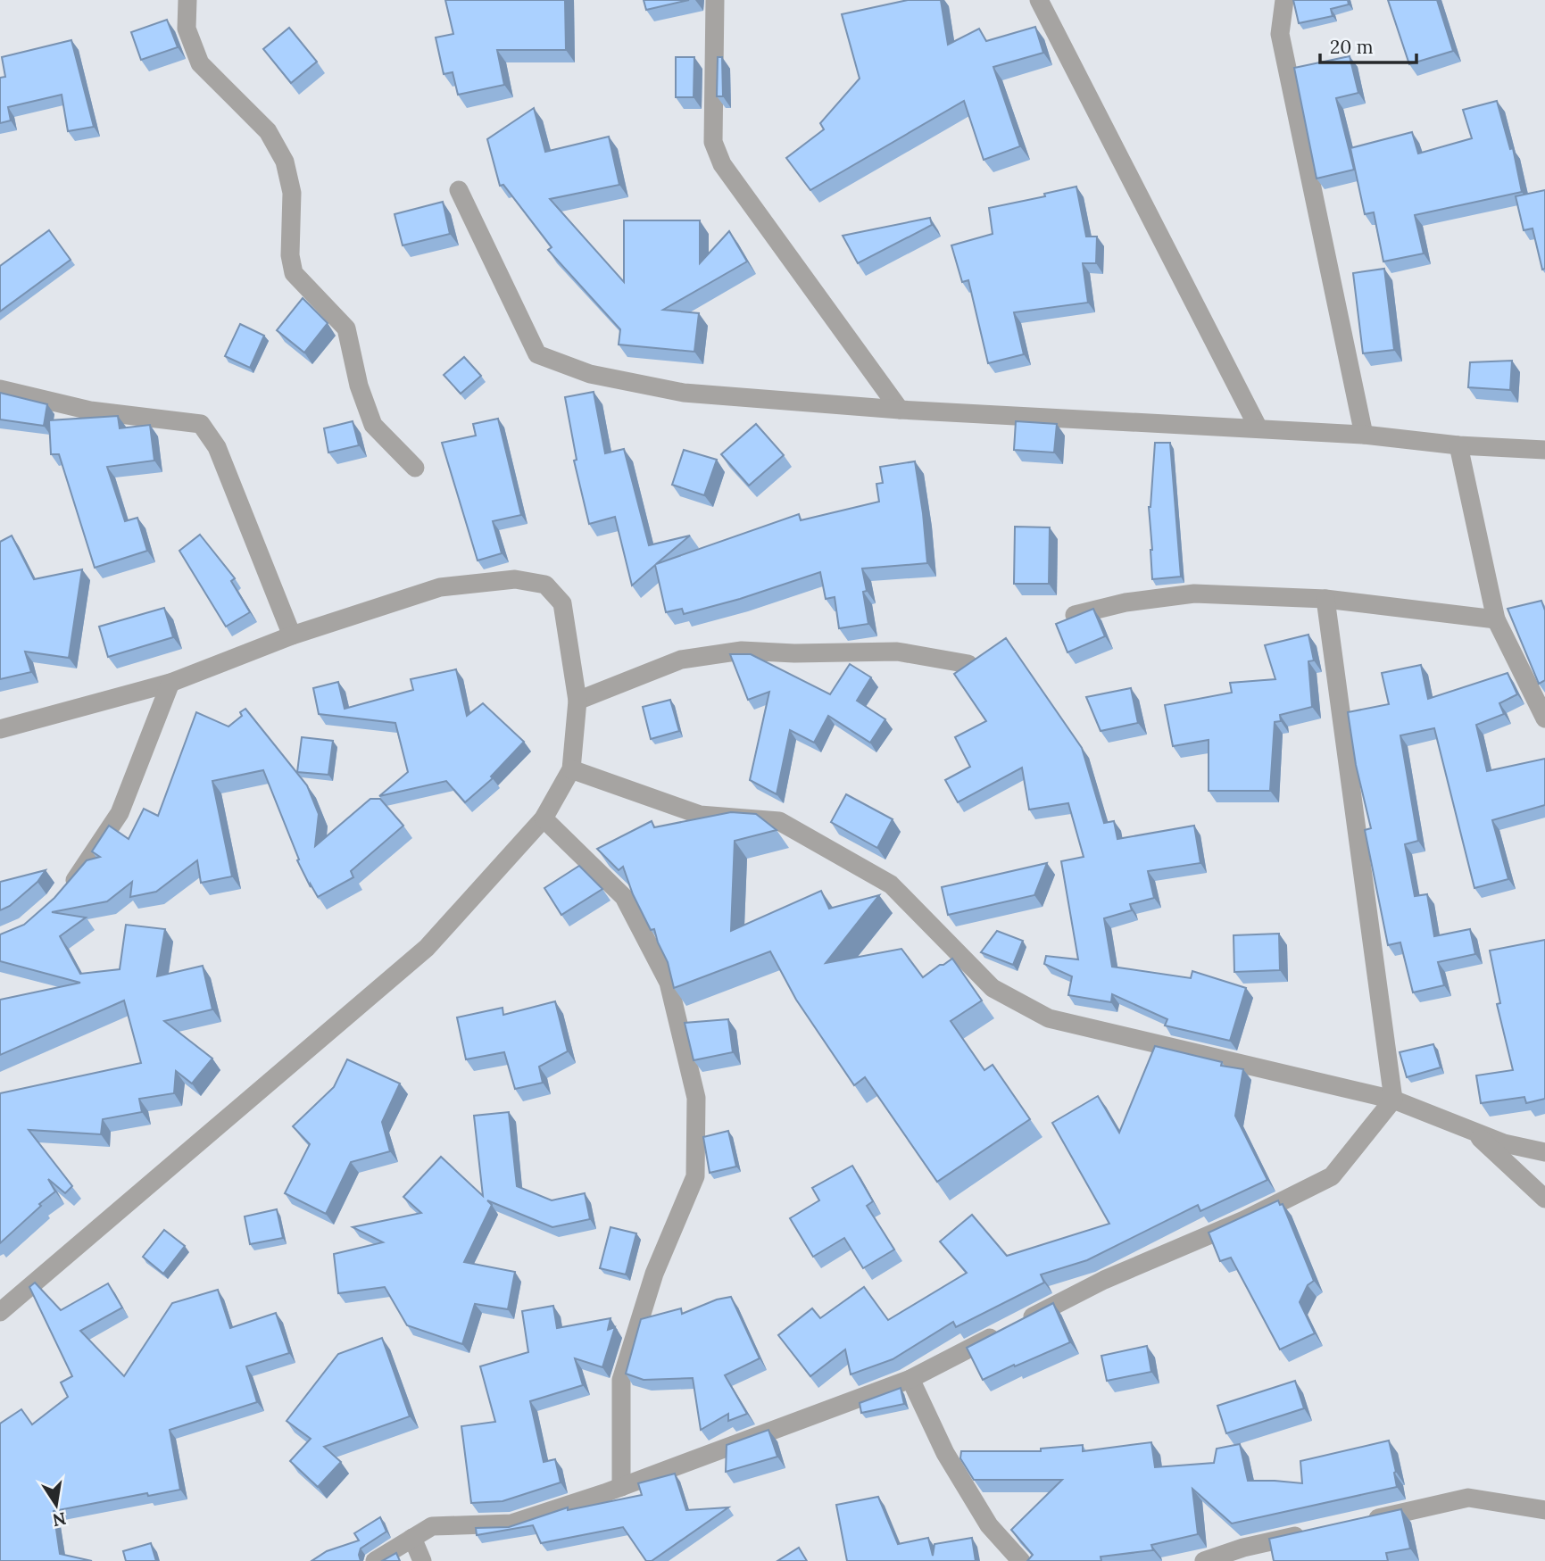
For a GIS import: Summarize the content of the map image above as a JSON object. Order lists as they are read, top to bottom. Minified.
{"scale_bar":"20 m","north":"bottom"}
